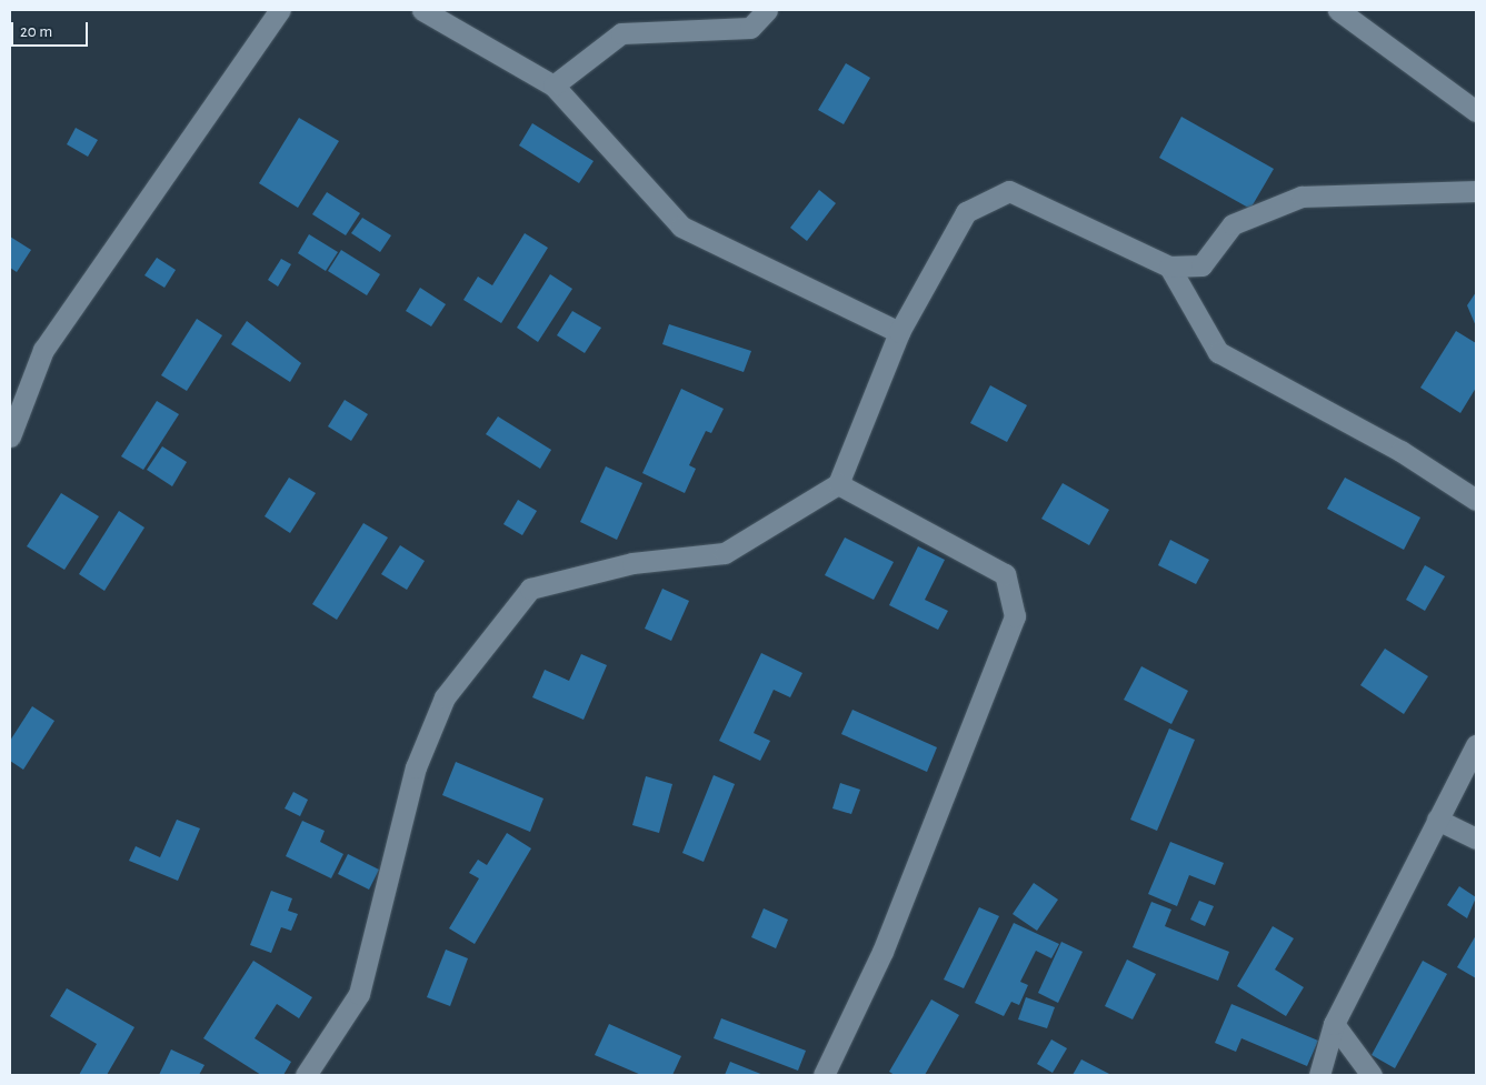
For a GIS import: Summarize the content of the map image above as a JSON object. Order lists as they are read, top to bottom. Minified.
{"scale_bar":"20 m"}
